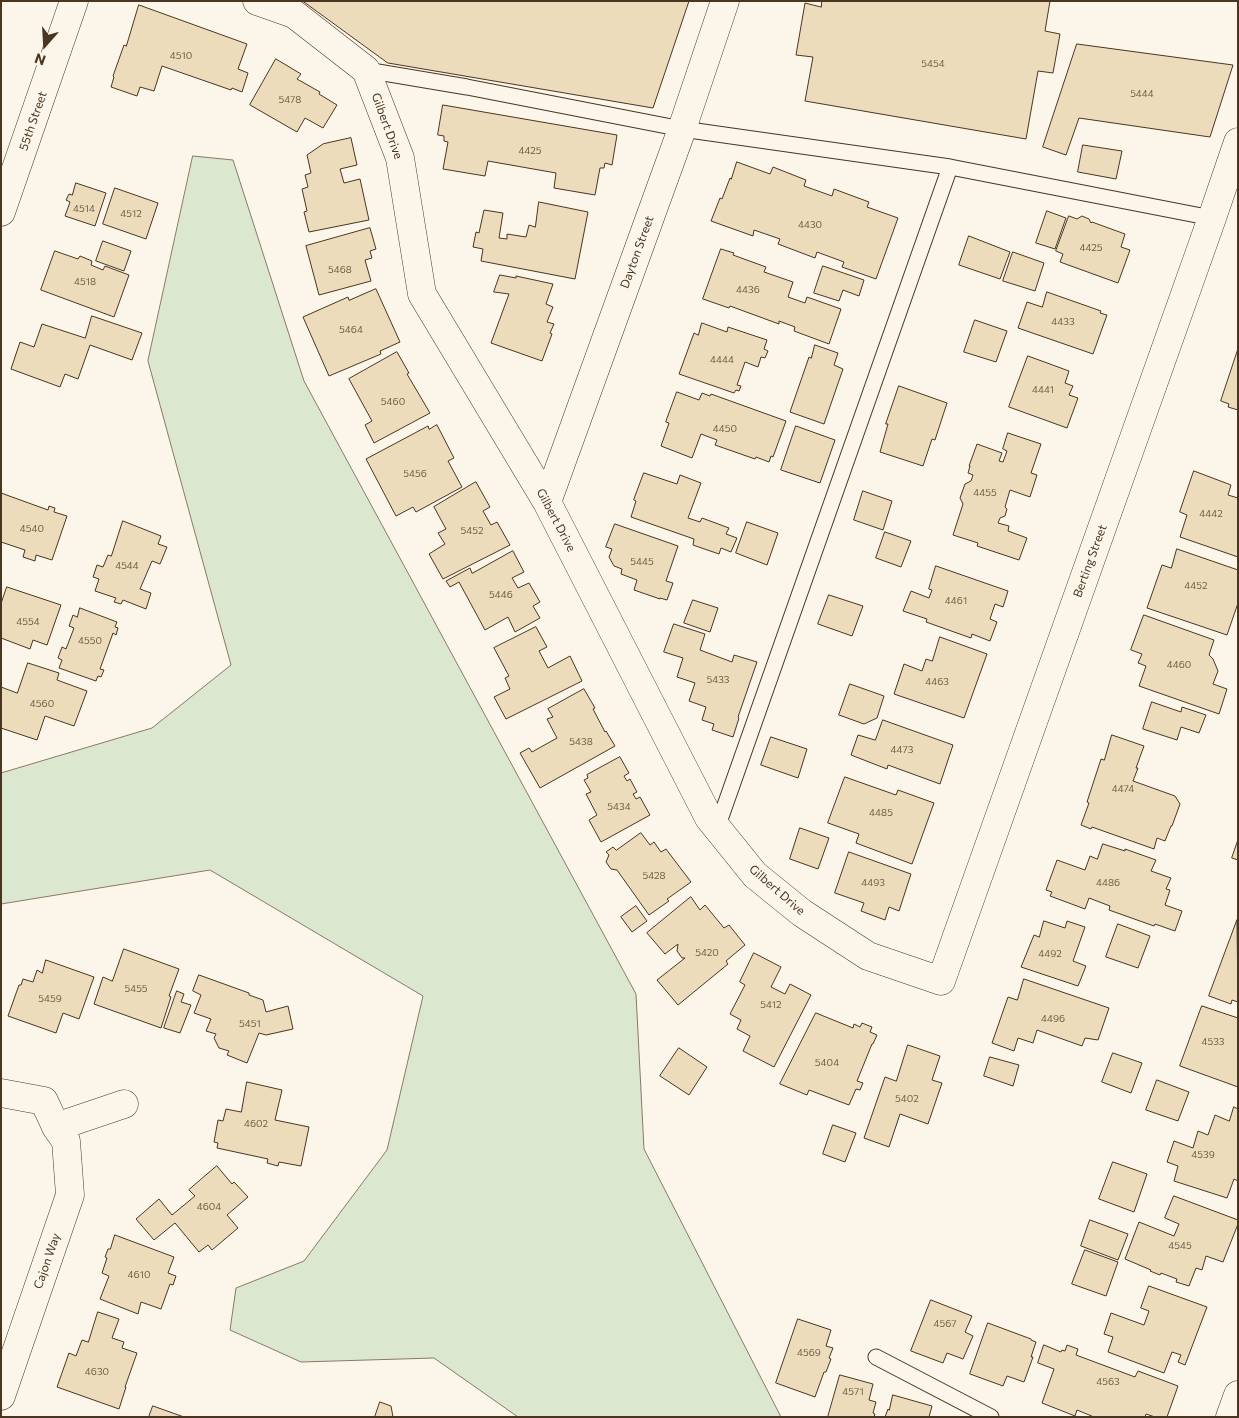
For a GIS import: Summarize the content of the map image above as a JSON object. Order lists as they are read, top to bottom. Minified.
{"streets":{"street":["55th Street","Gilbert Drive","Dayton Street","Berting Street","Cajon Way"]},"crossings":[["Gilbert Drive","Dayton Street"],["Gilbert Drive","Berting Street"]],"house_numbers":["4510","5454","5444","5478","4425","4514","4512","4430","4425","5468","4518","4436","4433","5464","4444","4441","5460","4450","5456","4455","4442","4540","5452","5445","4544","4452","5446","4461","4554","4550","4460","5433","4463","4560","5438","4473","4474","5434","4485","5428","4493","4486","5420","4492","5455","5459","5412","4496","5451","4533","5404","5402","4602","4539","4604","4545","4610","4567","4569","4630","4563","4571"],"north":"bottom"}
